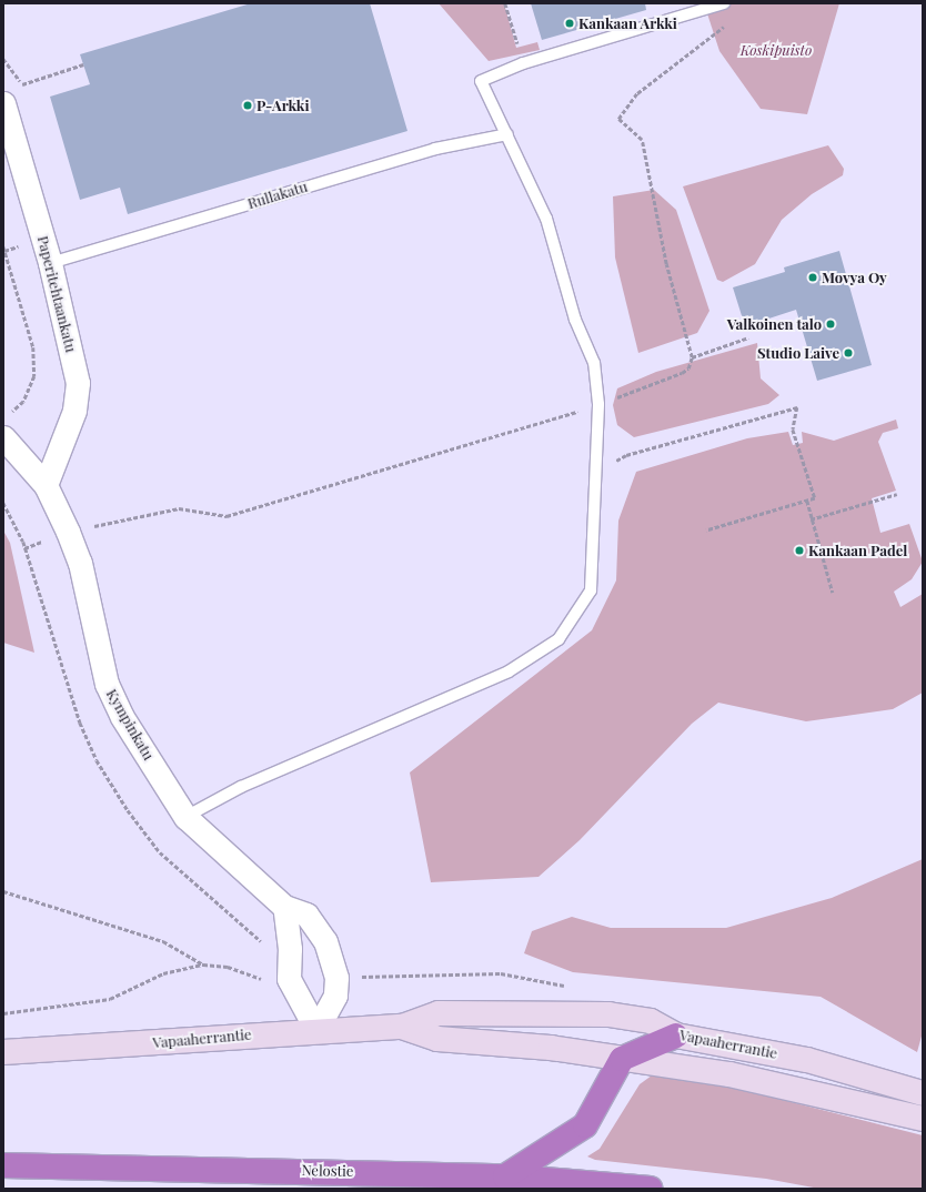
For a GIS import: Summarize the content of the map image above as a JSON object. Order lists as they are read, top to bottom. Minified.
{"streets":{"highway":["Nelostie"],"street":["Paperitehtaankatu","Kympinkatu","Vapaaherrantie"],"lane":["Rullakatu"]},"crossings":[["Rullakatu","Paperitehtaankatu"],["Paperitehtaankatu","Kympinkatu"],["Kympinkatu","Vapaaherrantie"]],"parks":["Koskipuisto"],"places":["Kankaan Arkki","P-Arkki","Movya Oy","Valkoinen talo","Studio Laive","Kankaan Padel"]}
